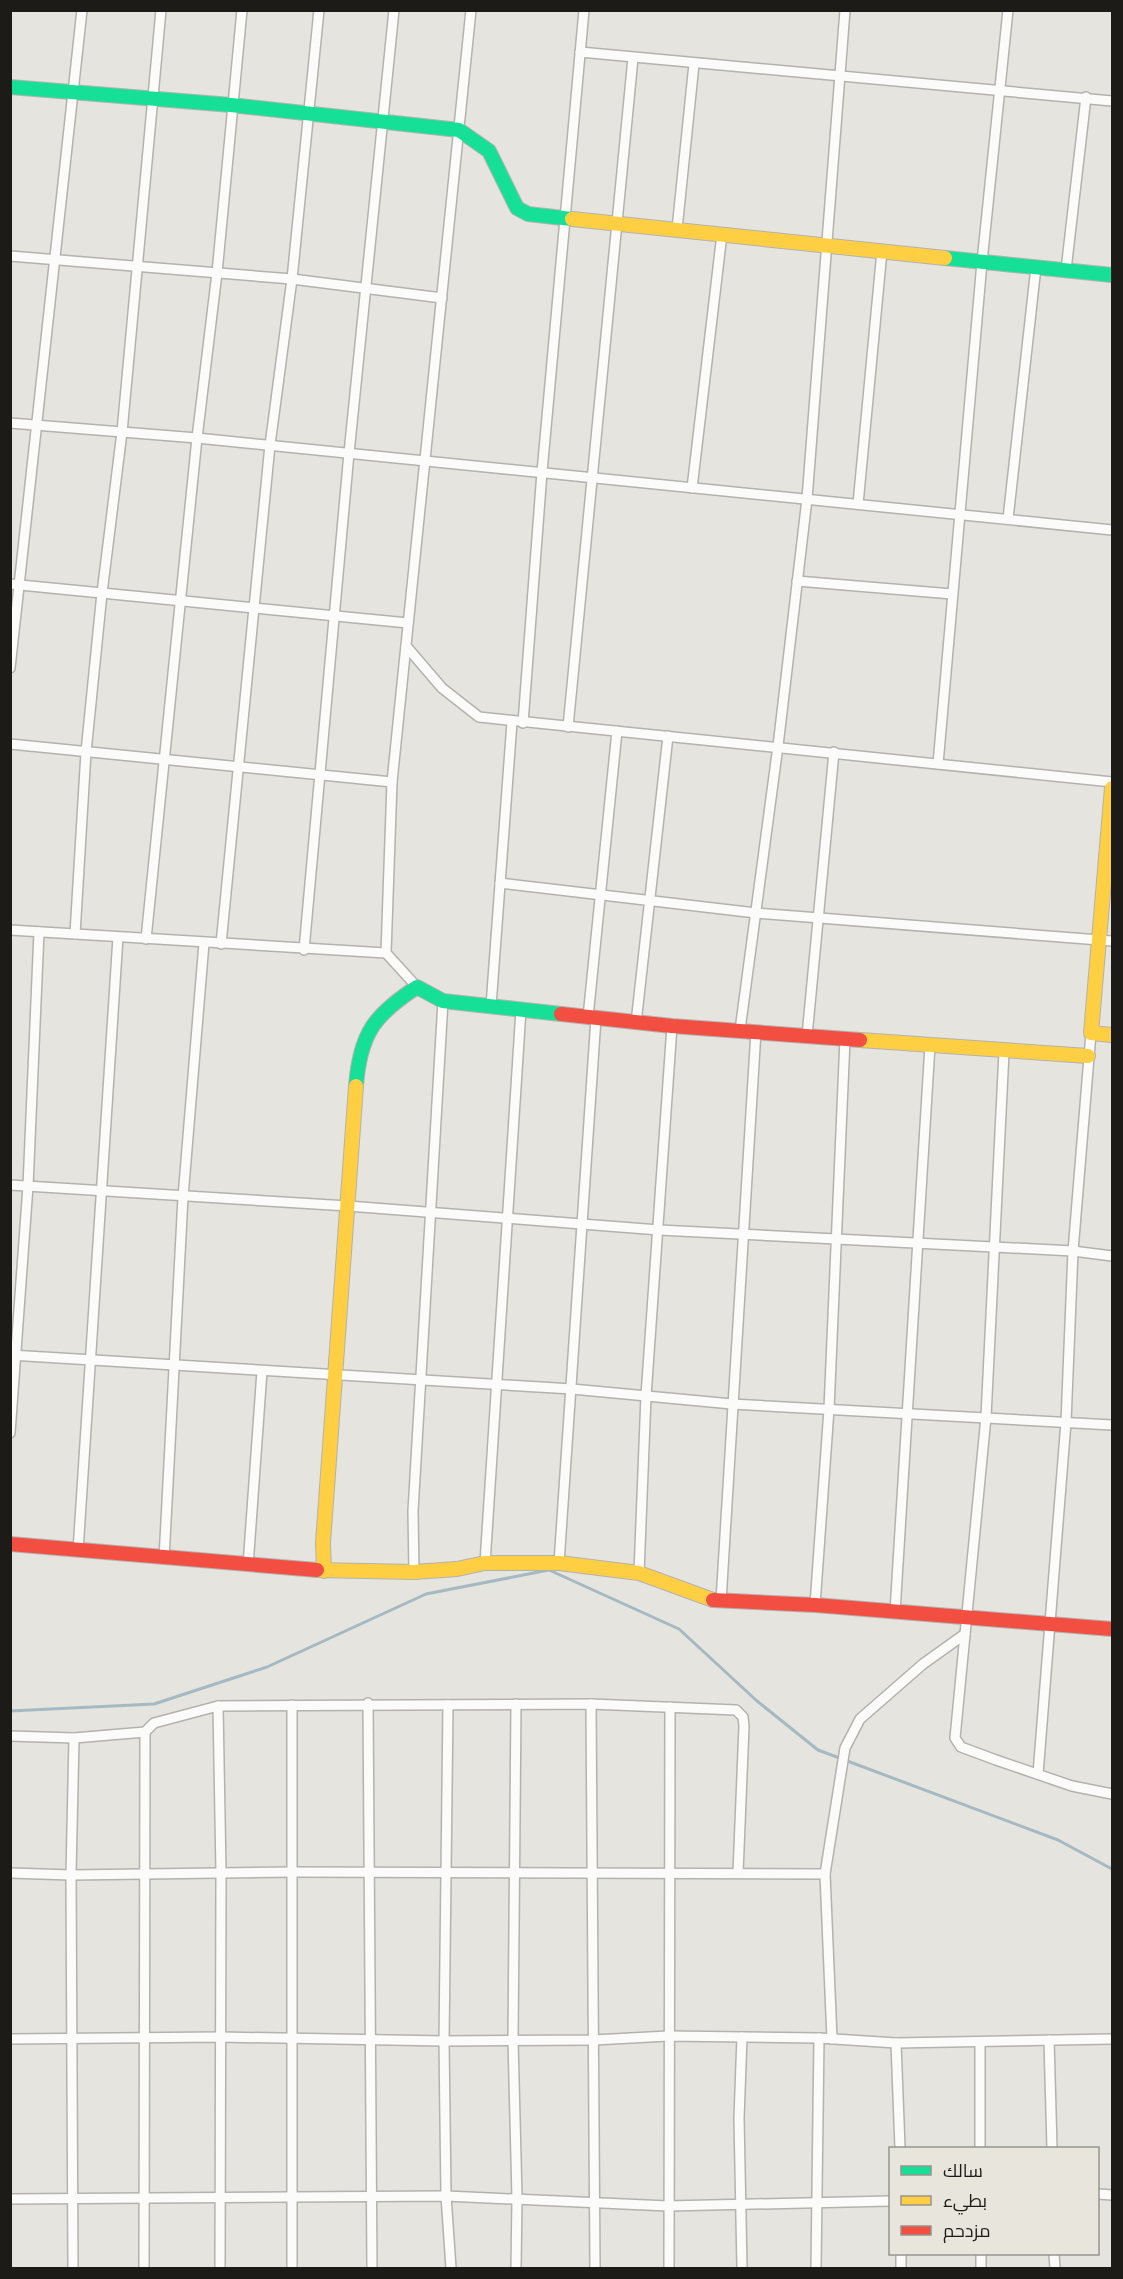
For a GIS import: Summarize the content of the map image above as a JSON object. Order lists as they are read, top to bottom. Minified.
{"legend":["سالك","بطيء","مزدحم"]}
